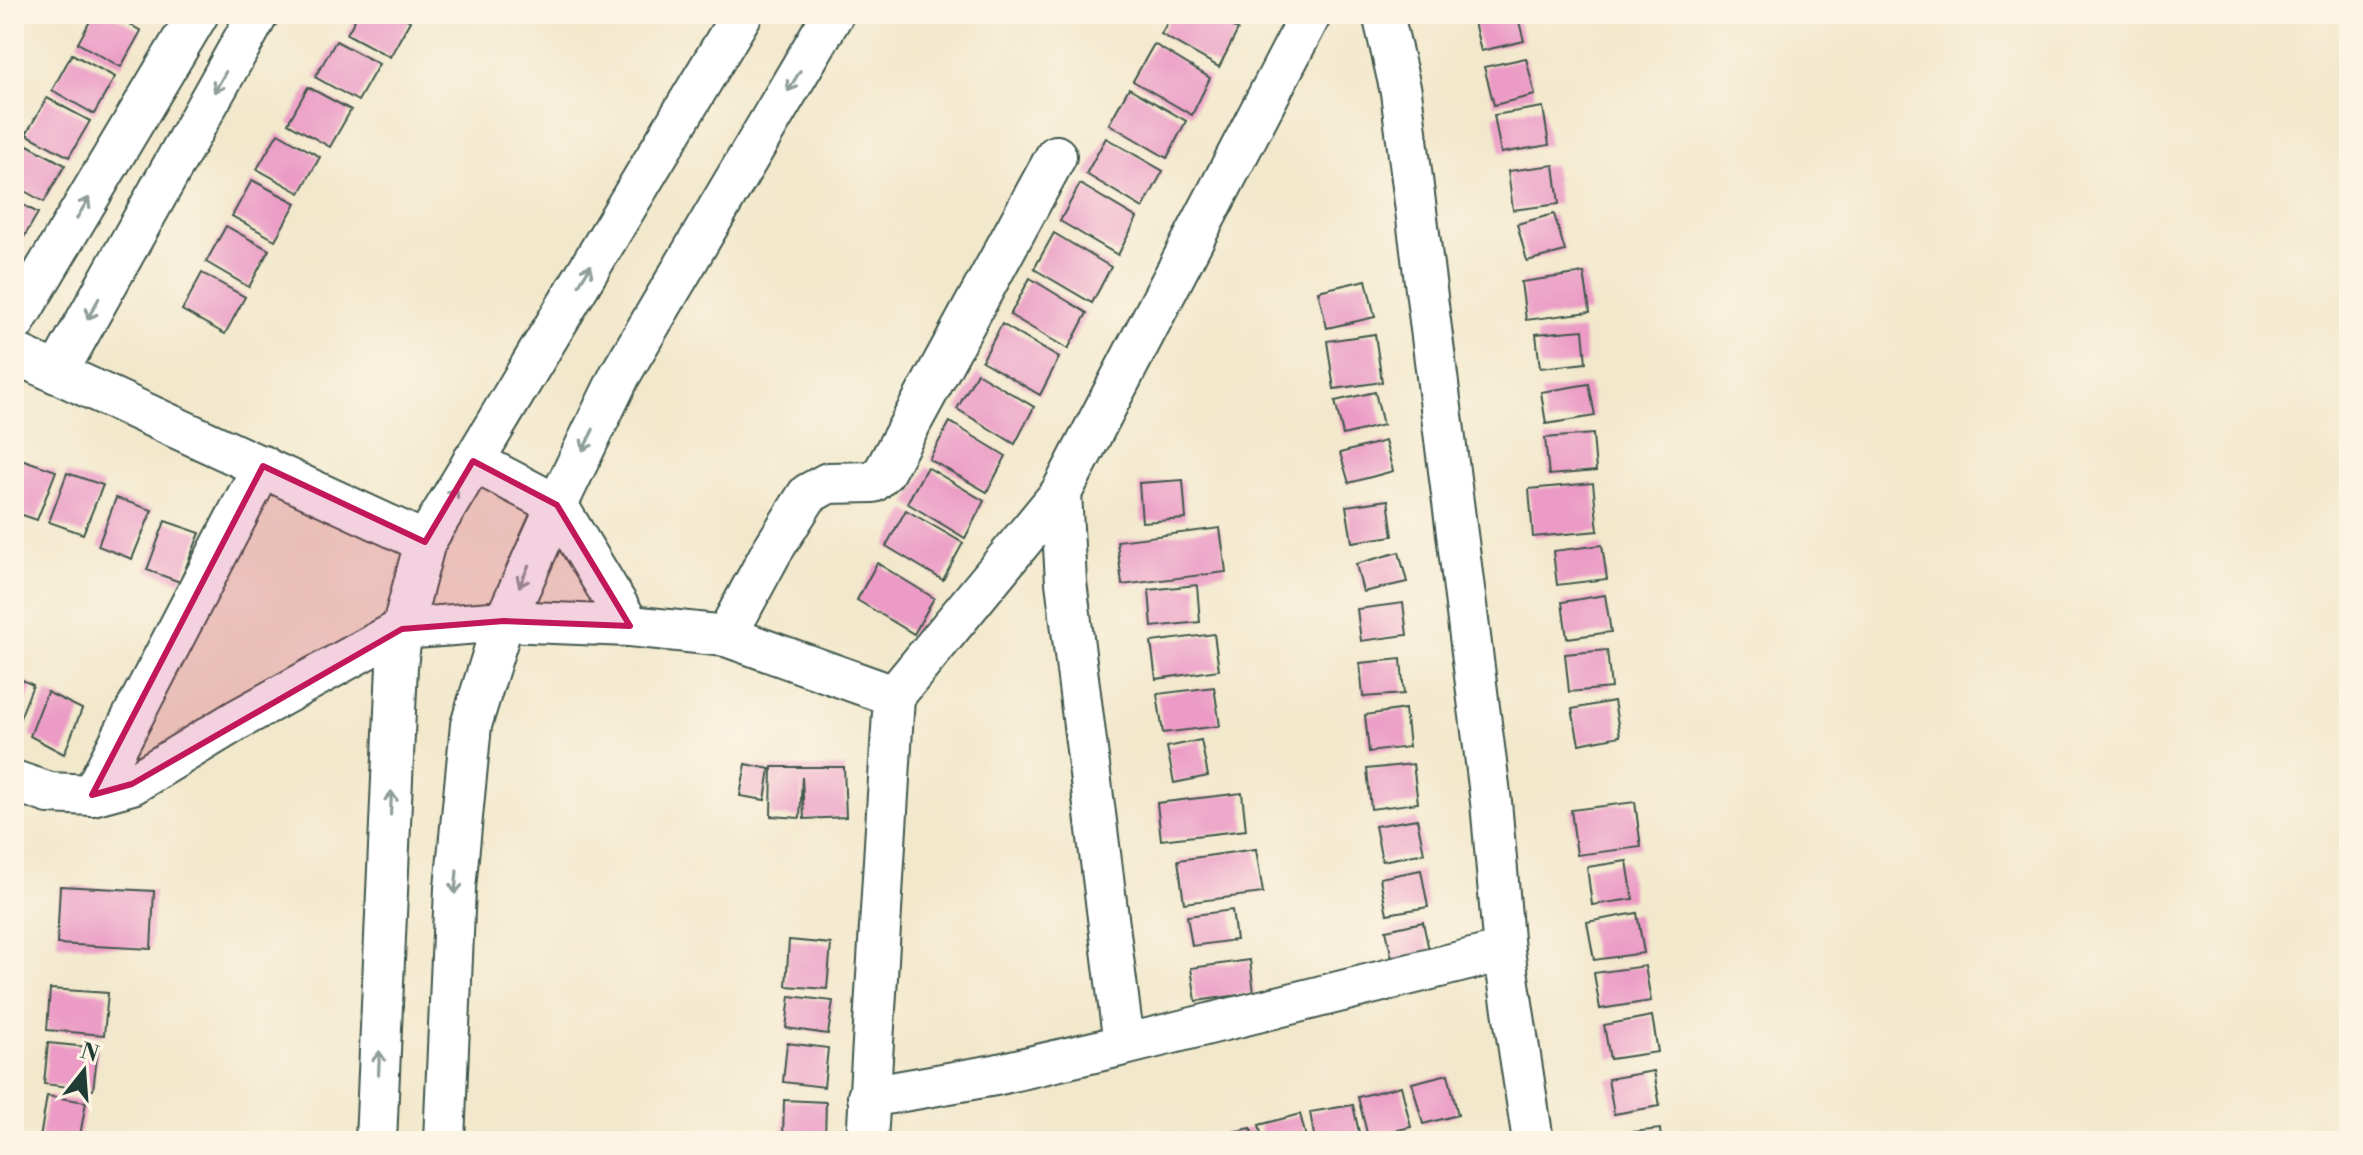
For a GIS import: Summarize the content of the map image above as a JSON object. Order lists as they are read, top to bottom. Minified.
{"north":"top"}
